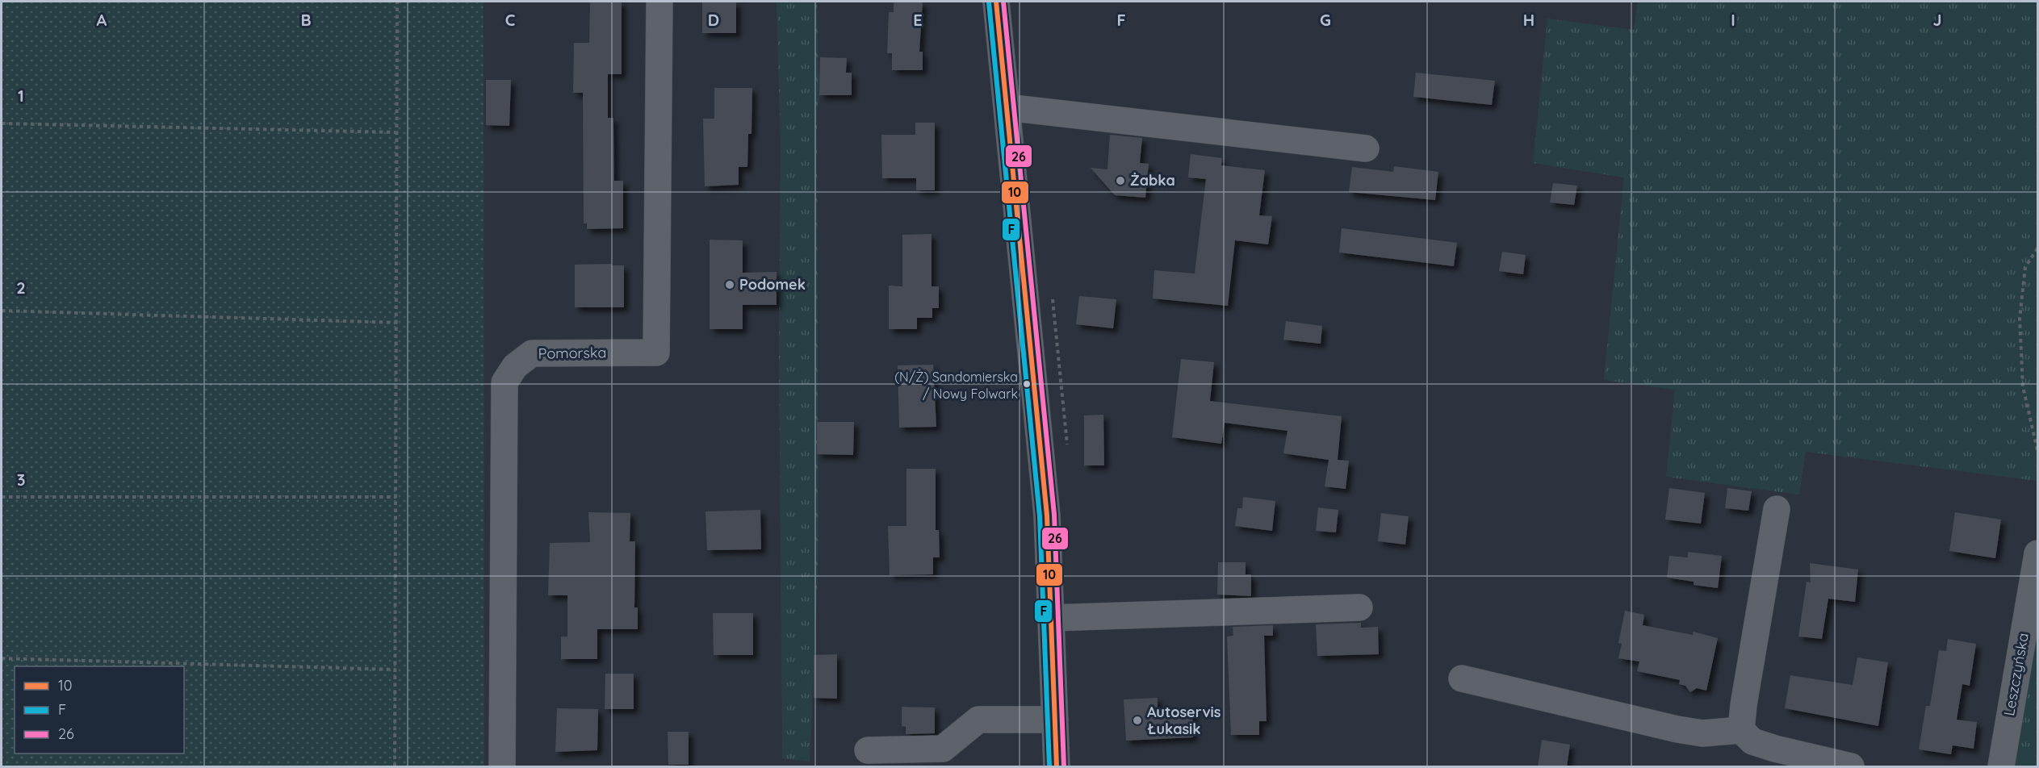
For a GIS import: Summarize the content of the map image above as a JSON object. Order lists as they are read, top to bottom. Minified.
{"streets":{"street":["Pomorska","Leszczyńska"]},"places":["Żabka","Podomek","(N/Ż) Sandomierska / Nowy Folwark","Autoservis Łukasik"],"lines":["transit line 10","transit line 26","transit line F"],"legend":["10","F","26"],"grid":{"columns":["A","B","C","D","E","F","G","H","I","J"],"rows":["1","2","3"]}}
